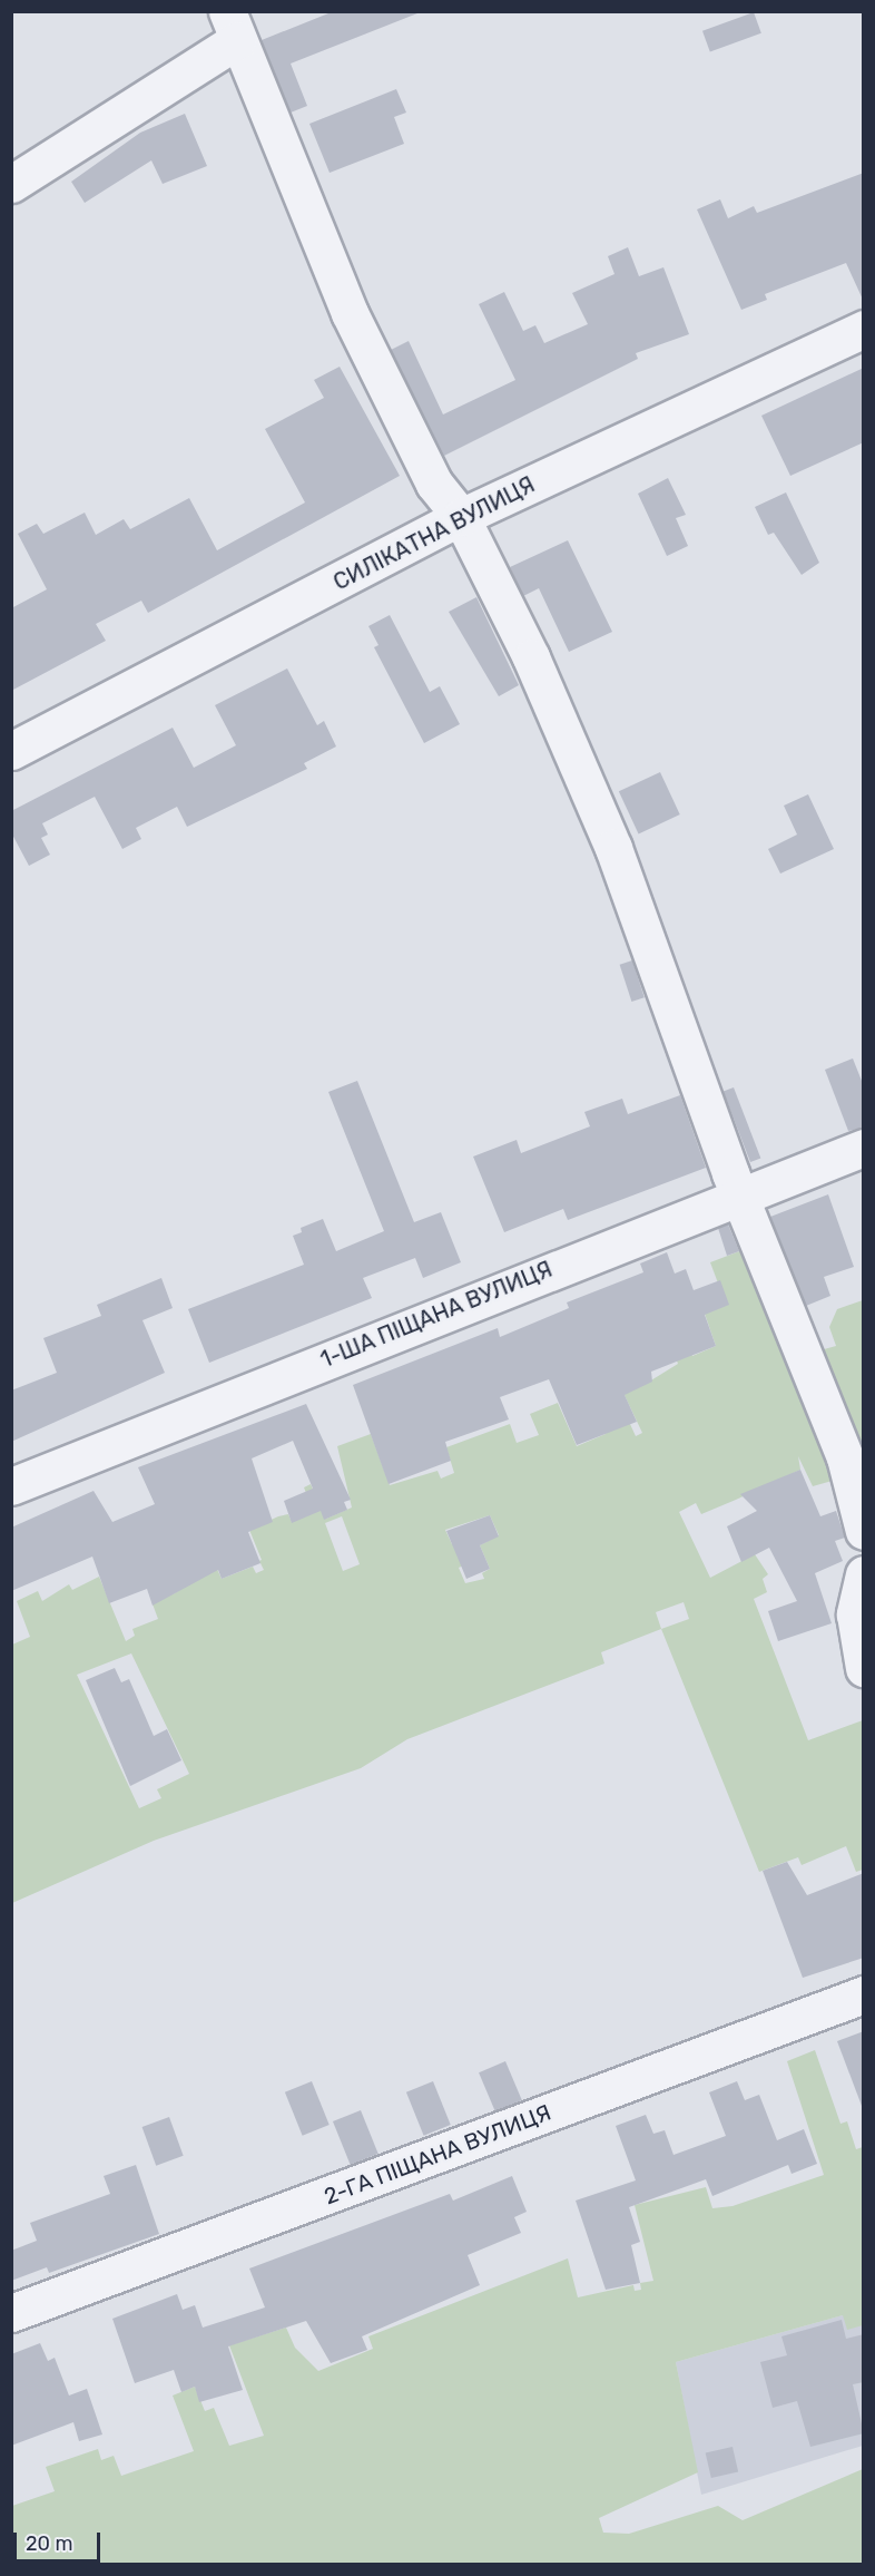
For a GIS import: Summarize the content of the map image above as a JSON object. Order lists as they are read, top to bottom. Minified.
{"streets":{"street":["СИЛІКАТНА ВУЛИЦЯ","1-ША ПІЩАНА ВУЛИЦЯ","2-ГА ПІЩАНА ВУЛИЦЯ"]},"scale_bar":"20 m"}
